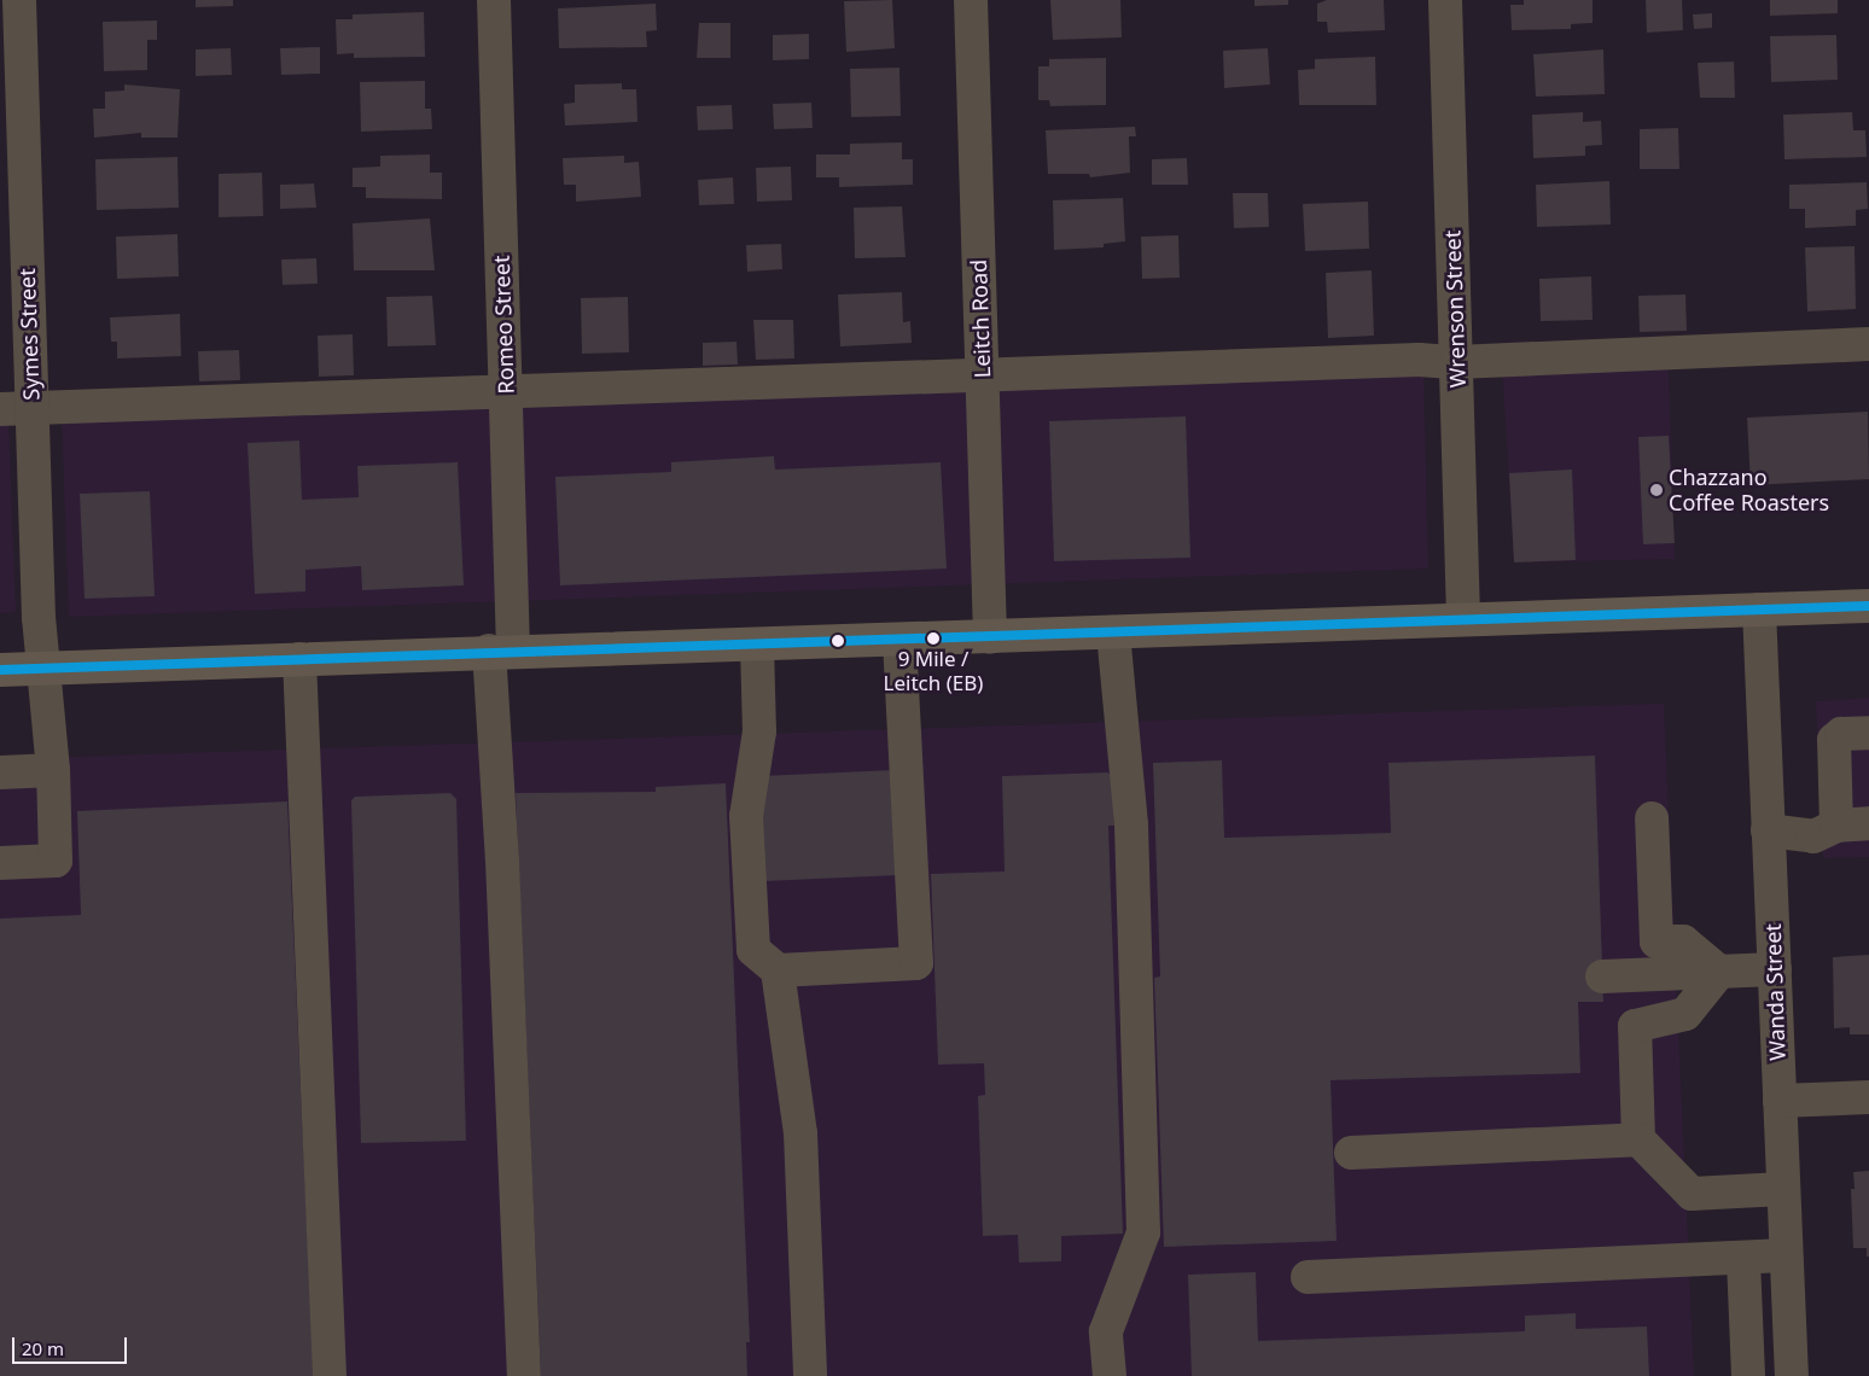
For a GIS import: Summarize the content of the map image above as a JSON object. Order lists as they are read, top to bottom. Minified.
{"streets":{"street":["Wrenson Street","Leitch Road","Romeo Street","Symes Street","Wanda Street"]},"places":["Chazzano Coffee Roasters","9 Mile / Leitch (EB)"],"scale_bar":"20 m"}
